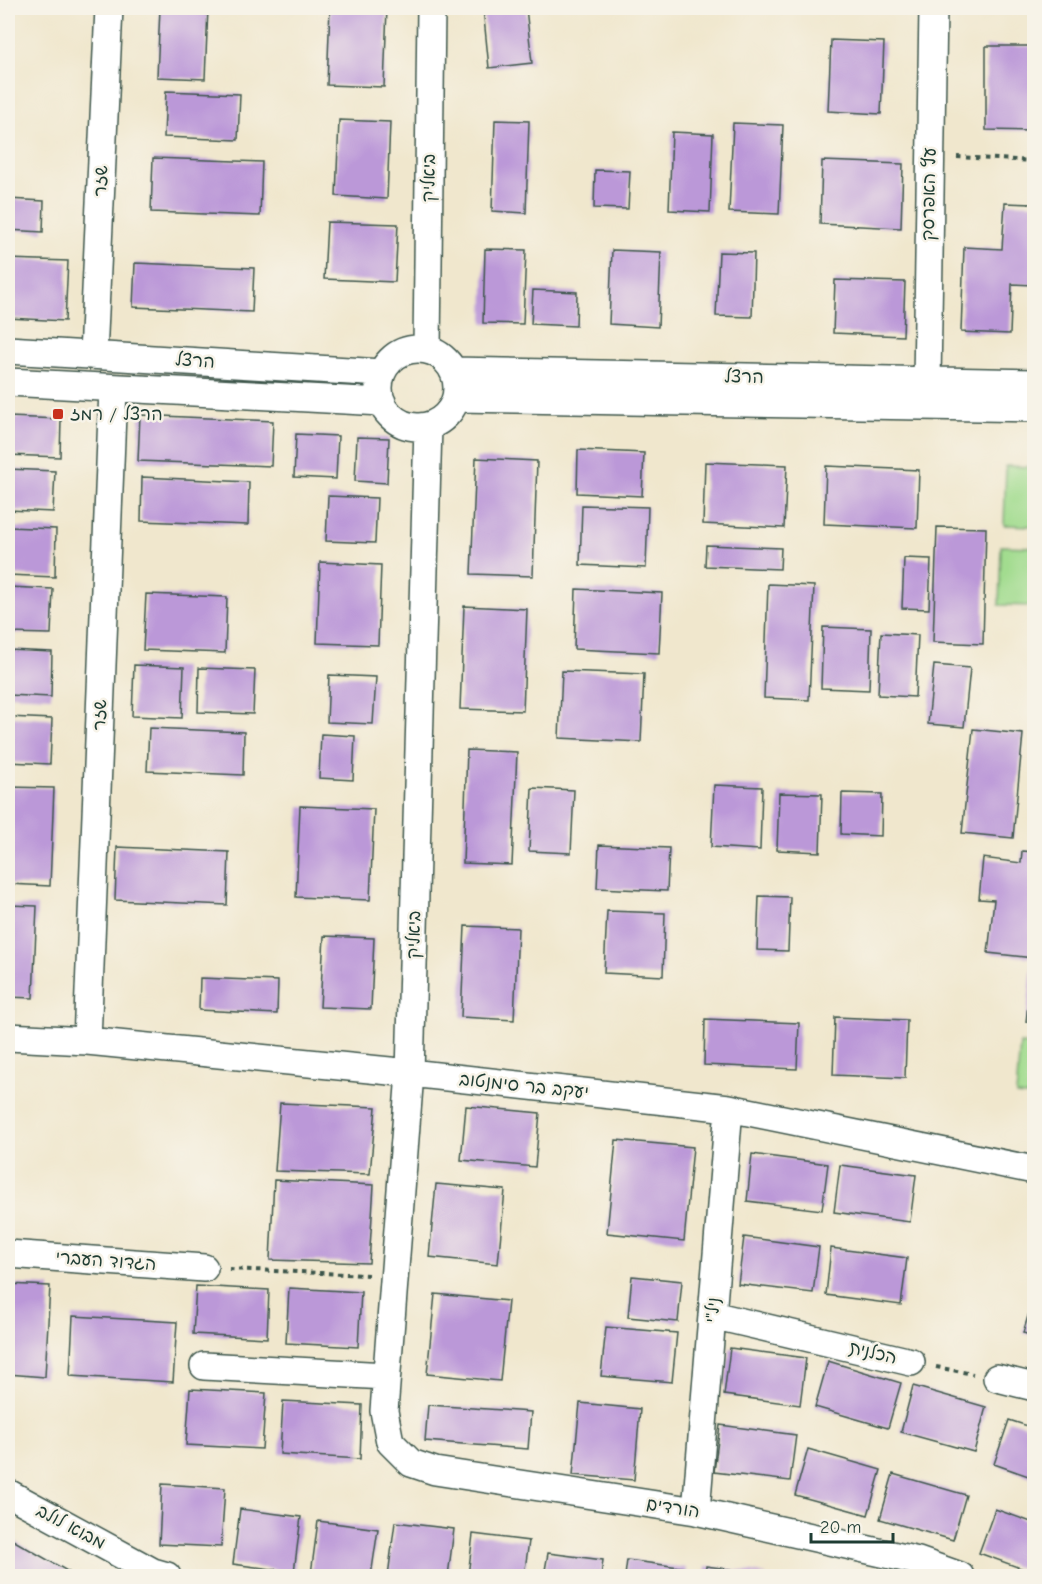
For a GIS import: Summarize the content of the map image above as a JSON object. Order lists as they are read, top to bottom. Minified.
{"streets":{"street":["ביאליק","שזר","עץ האפרסק","הרצל","יעקב בר סימנטוב","הגדוד העברי","ניל\"י","הכלנית","הורדים","מבוא לולב"]},"crossings":[["ביאליק","הרצל"],["ביאליק","יעקב בר סימנטוב"],["ביאליק","הורדים"],["שזר","הרצל"],["שזר","יעקב בר סימנטוב"],["עץ האפרסק","הרצל"],["יעקב בר סימנטוב","ניל\"י"],["ניל\"י","הכלנית"],["ניל\"י","הורדים"]],"places":{"transit":["הרצל / רמז"]},"scale_bar":"20 m"}
